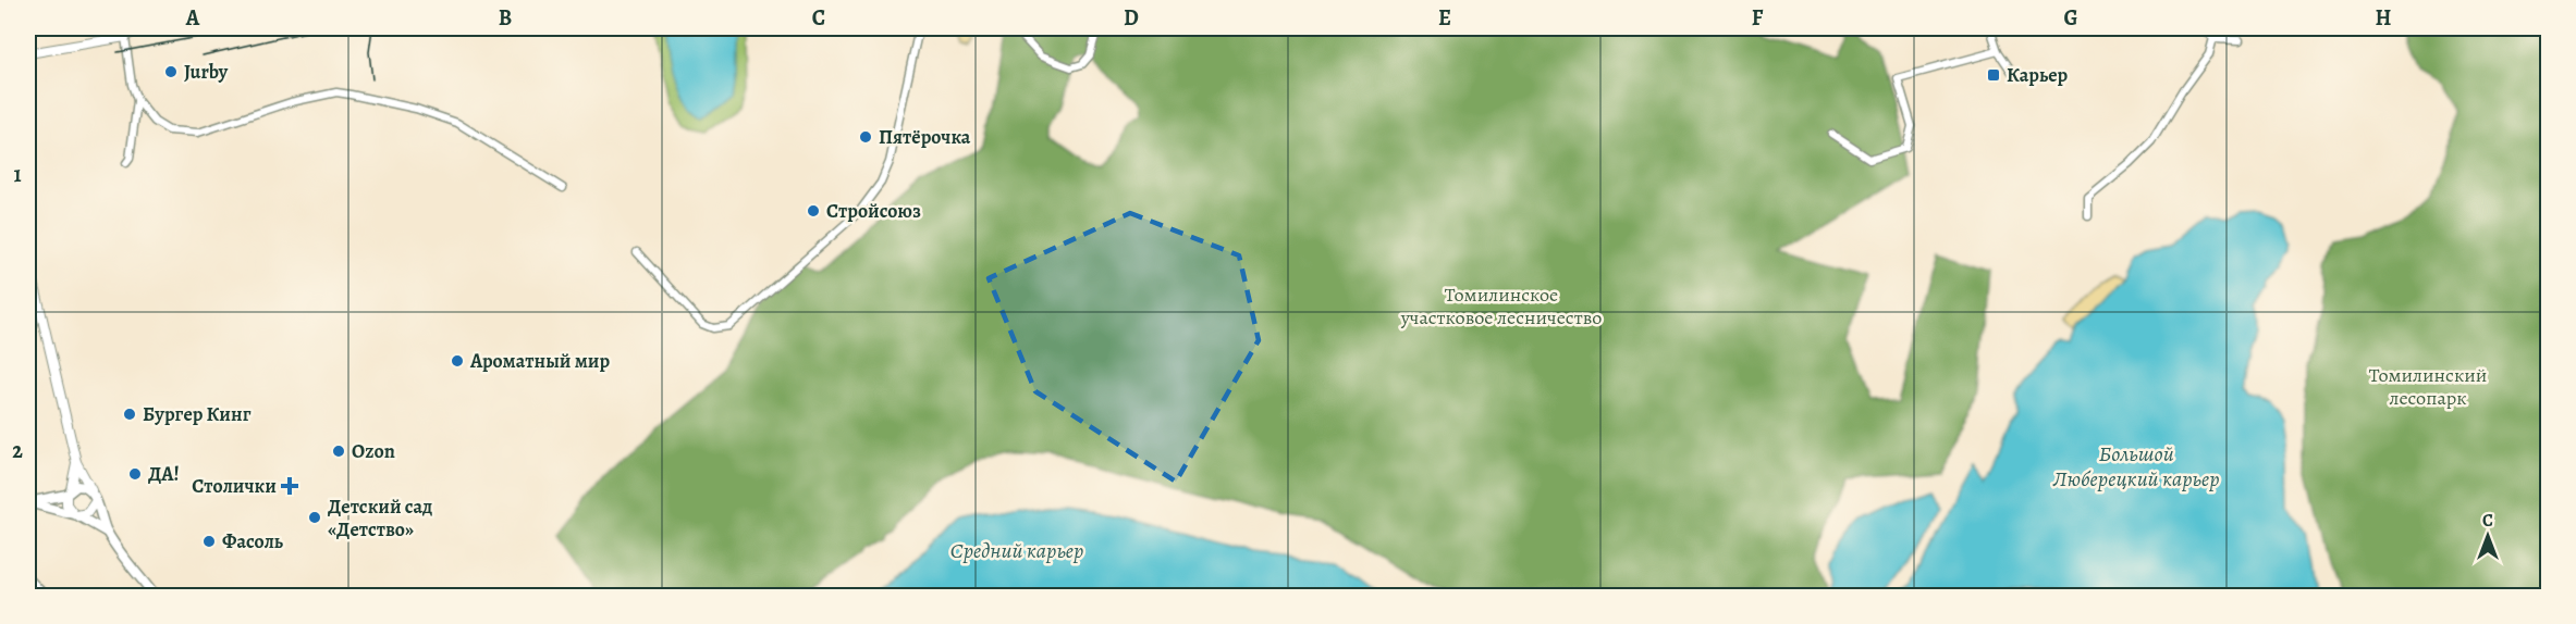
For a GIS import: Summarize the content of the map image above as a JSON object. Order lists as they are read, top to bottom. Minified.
{"water":["Большой Люберецкий карьер","Средний карьер"],"parks":["Томилинское участковое лесничество","Томилинский лесопарк"],"places":{"other":["Jurby","Пятёрочка","Стройсоюз","Ароматный мир","Бургер Кинг","Ozon","ДА!","Детский сад «Детство»","Фасоль"],"transit":["Карьер"],"health":["Столички"]},"north":"top","grid":{"columns":["A","B","C","D","E","F","G","H"],"rows":["1","2"]}}
